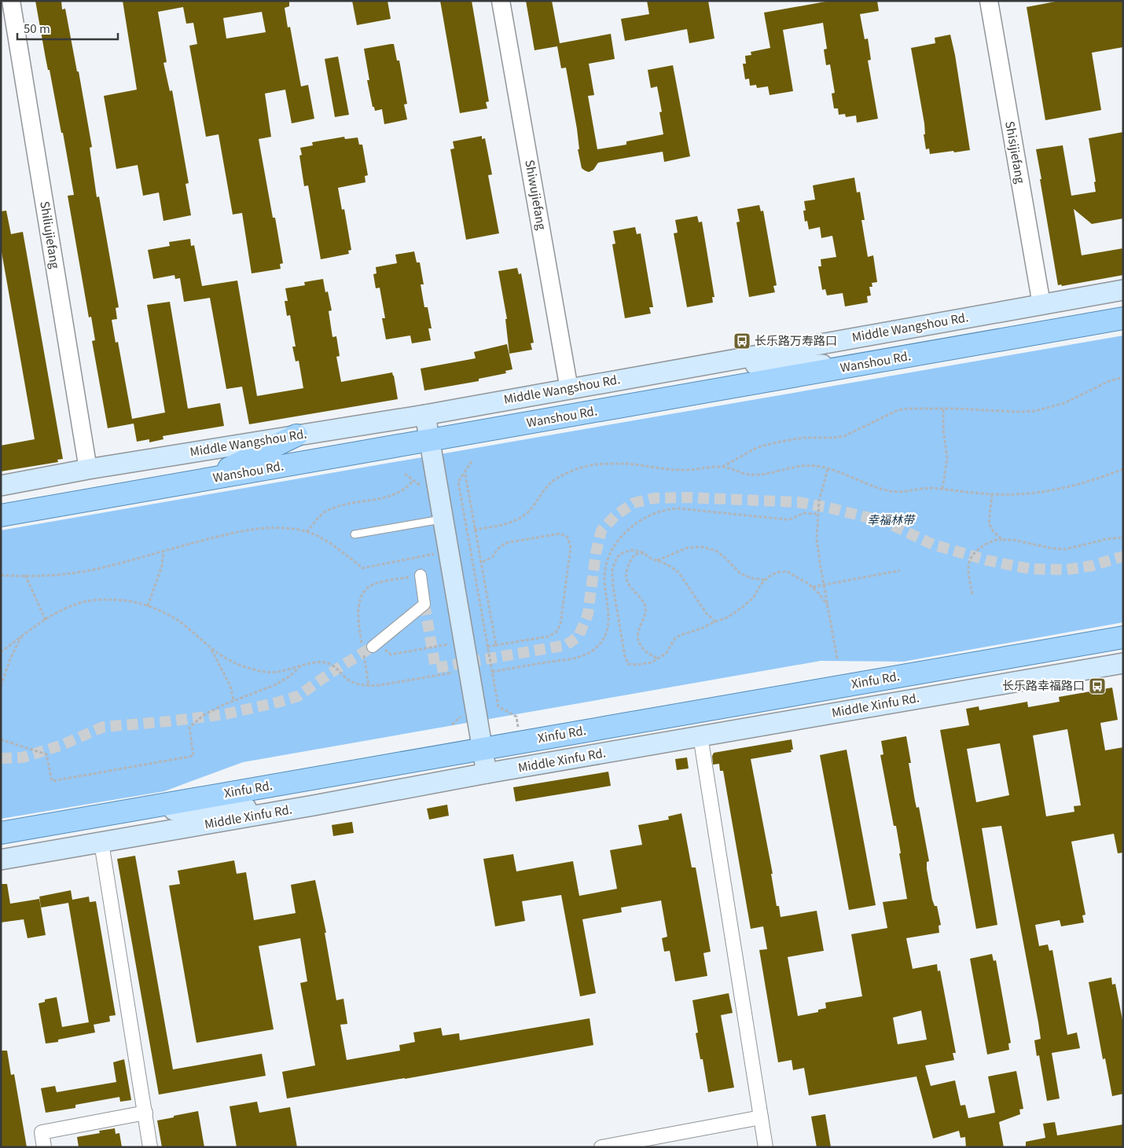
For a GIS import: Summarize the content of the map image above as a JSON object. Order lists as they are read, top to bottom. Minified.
{"streets":{"main road":["Middle Wangshou Rd.","Wanshou Rd.","Xinfu Rd.","Middle Xinfu Rd."],"street":["Shisijiefang","Shiwujiefang","Shiliujiefang"]},"crossings":[["Shisijiefang","Middle Wangshou Rd."],["Shiwujiefang","Middle Wangshou Rd."],["Shiliujiefang","Middle Wangshou Rd."]],"parks":["幸福林带"],"places":{"bus stop":["长乐路万寿路口","长乐路幸福路口"]},"scale_bar":"50 m"}
